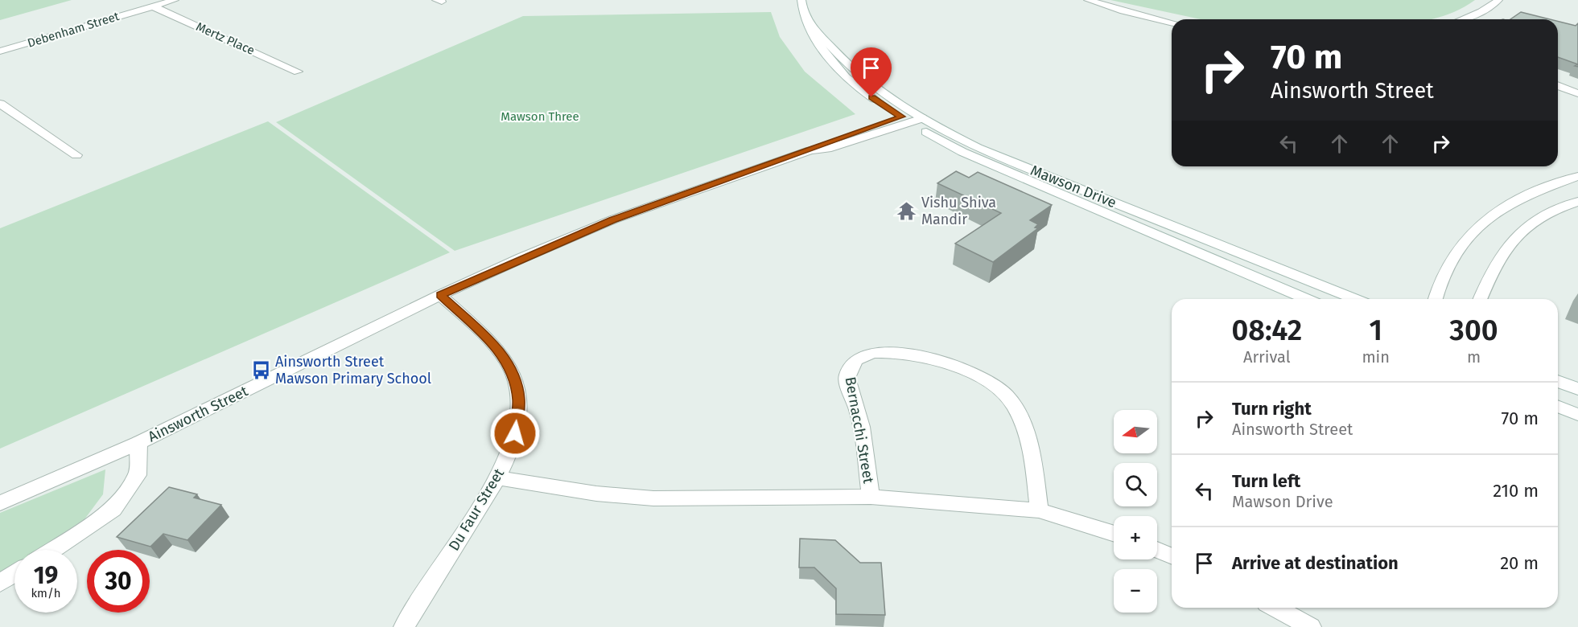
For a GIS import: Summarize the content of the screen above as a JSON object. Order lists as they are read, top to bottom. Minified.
{"streets":{"street":["Debenham Street","Mertz Place","Mawson Drive","Ainsworth Street","Bernacchi Street","Du Faur Street"]},"crossings":[["Debenham Street","Mertz Place"],["Mawson Drive","Ainsworth Street"],["Ainsworth Street","Du Faur Street"],["Bernacchi Street","Du Faur Street"]],"parks":["Mawson Three"],"places":{"temple":["Vishu Shiva Mandir"],"bus stop":["Ainsworth Street Mawson Primary School"]},"north":"left","page":{"turn":["70 m","Ainsworth Street"],"eta":["08:42","Arrival","1","min","300","m"],"list":[{"name":"Turn right","note":"Ainsworth Street","value":"70 m"},{"name":"Turn left","note":"Mawson Drive","value":"210 m"},{"name":"Arrive at destination","value":"20 m"}],"map_buttons":["+","−"],"speed":"19 km/h","limit":"30"}}
